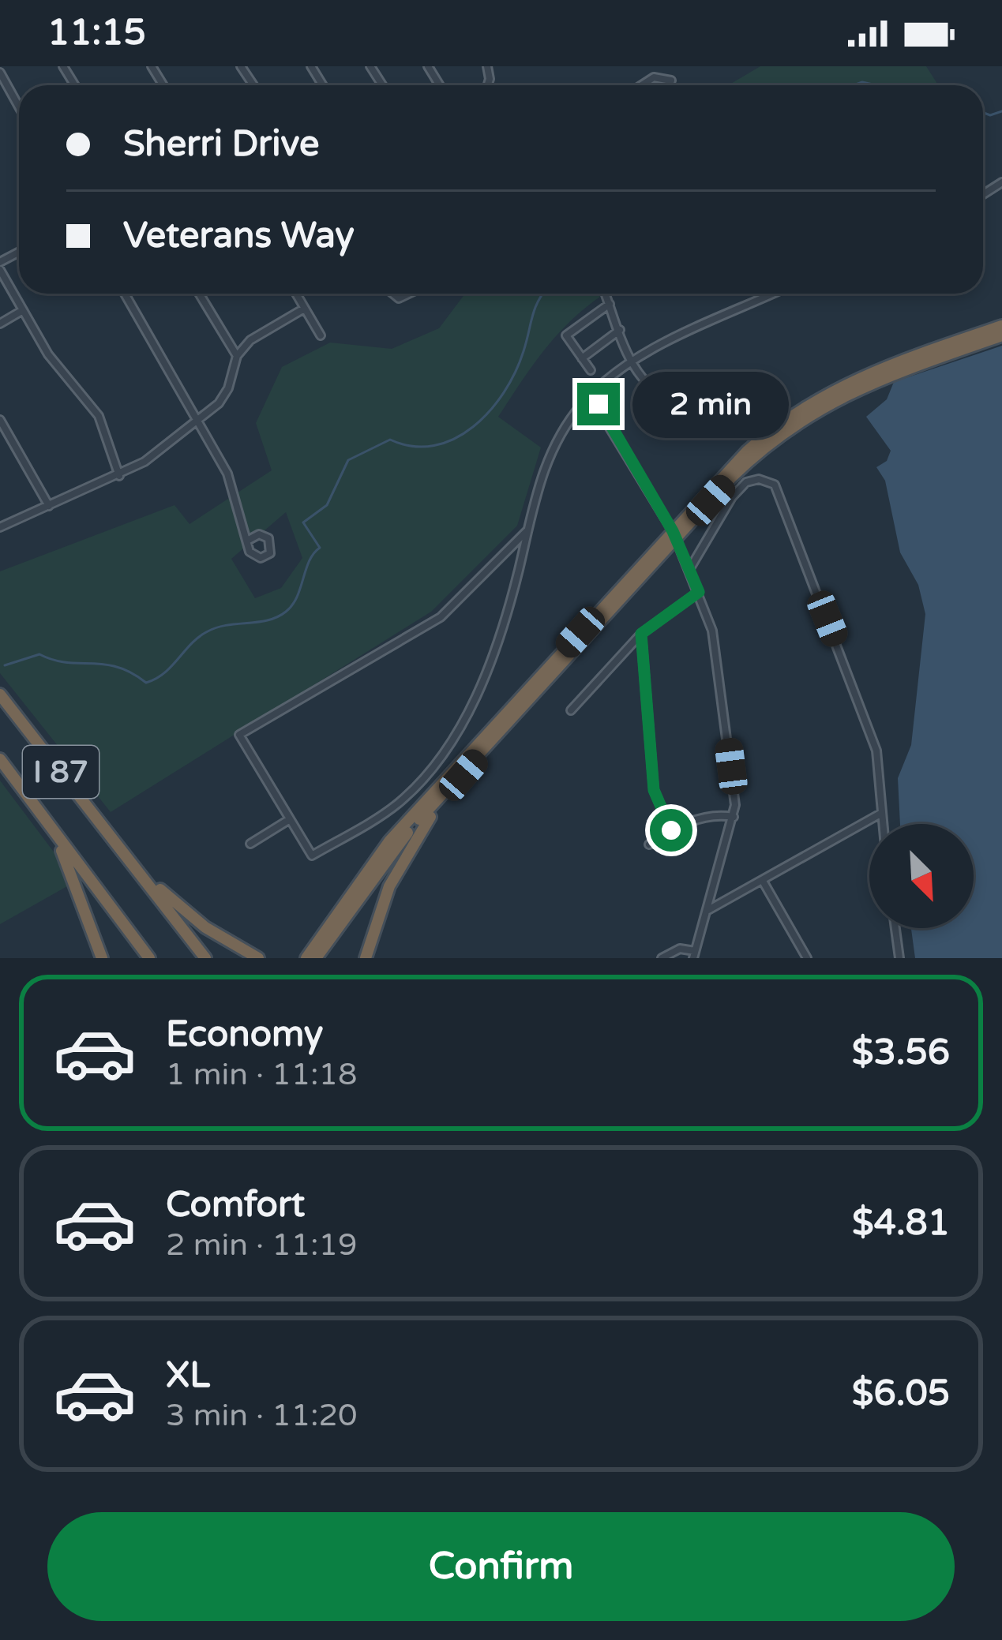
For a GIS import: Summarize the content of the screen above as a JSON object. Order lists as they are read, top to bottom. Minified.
{"streets":{"highway":["I 87"]},"north":"bottom right","page":{"status":"11:15","banner":["Sherri Drive","Veterans Way"],"bubble":"2 min","list":[{"name":"Economy","note":"1 min · 11:18","value":"$3.56"},{"name":"Comfort","note":"2 min · 11:19","value":"$4.81"},{"name":"XL","note":"3 min · 11:20","value":"$6.05"}],"buttons":"Confirm"}}
